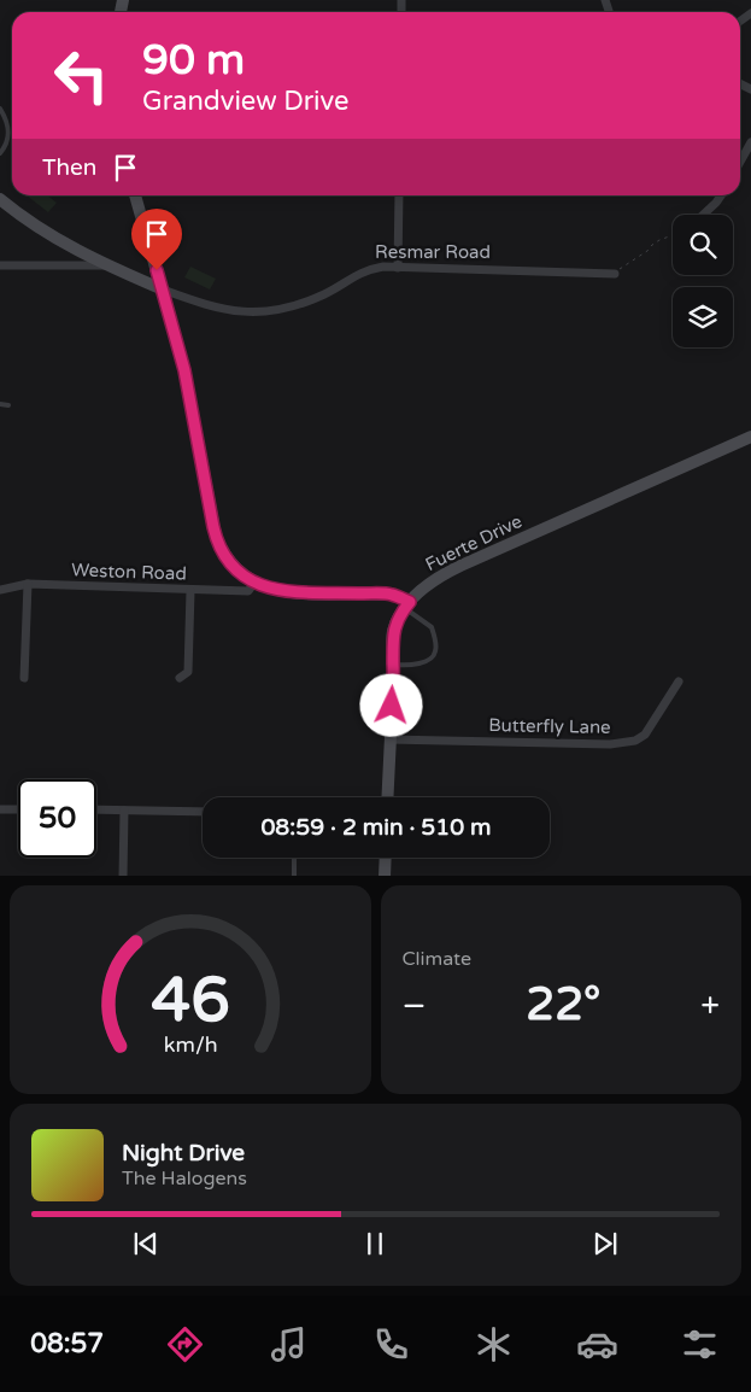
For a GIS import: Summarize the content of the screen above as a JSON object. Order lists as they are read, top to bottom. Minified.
{"streets":{"street":["Resmar Road","Fuerte Drive","Weston Road","Butterfly Lane"]},"crossings":[["Fuerte Drive","Butterfly Lane"]],"page":{"turn":["90 m","Grandview Drive"],"then":"Then","limit":"50","trip":"08:59 · 2 min · 510 m","tile":"Climate","heat":["−","22°","+"],"song":["Night Drive","The Halogens"],"tabs":"08:57","gauge":["46","km/h"]}}
